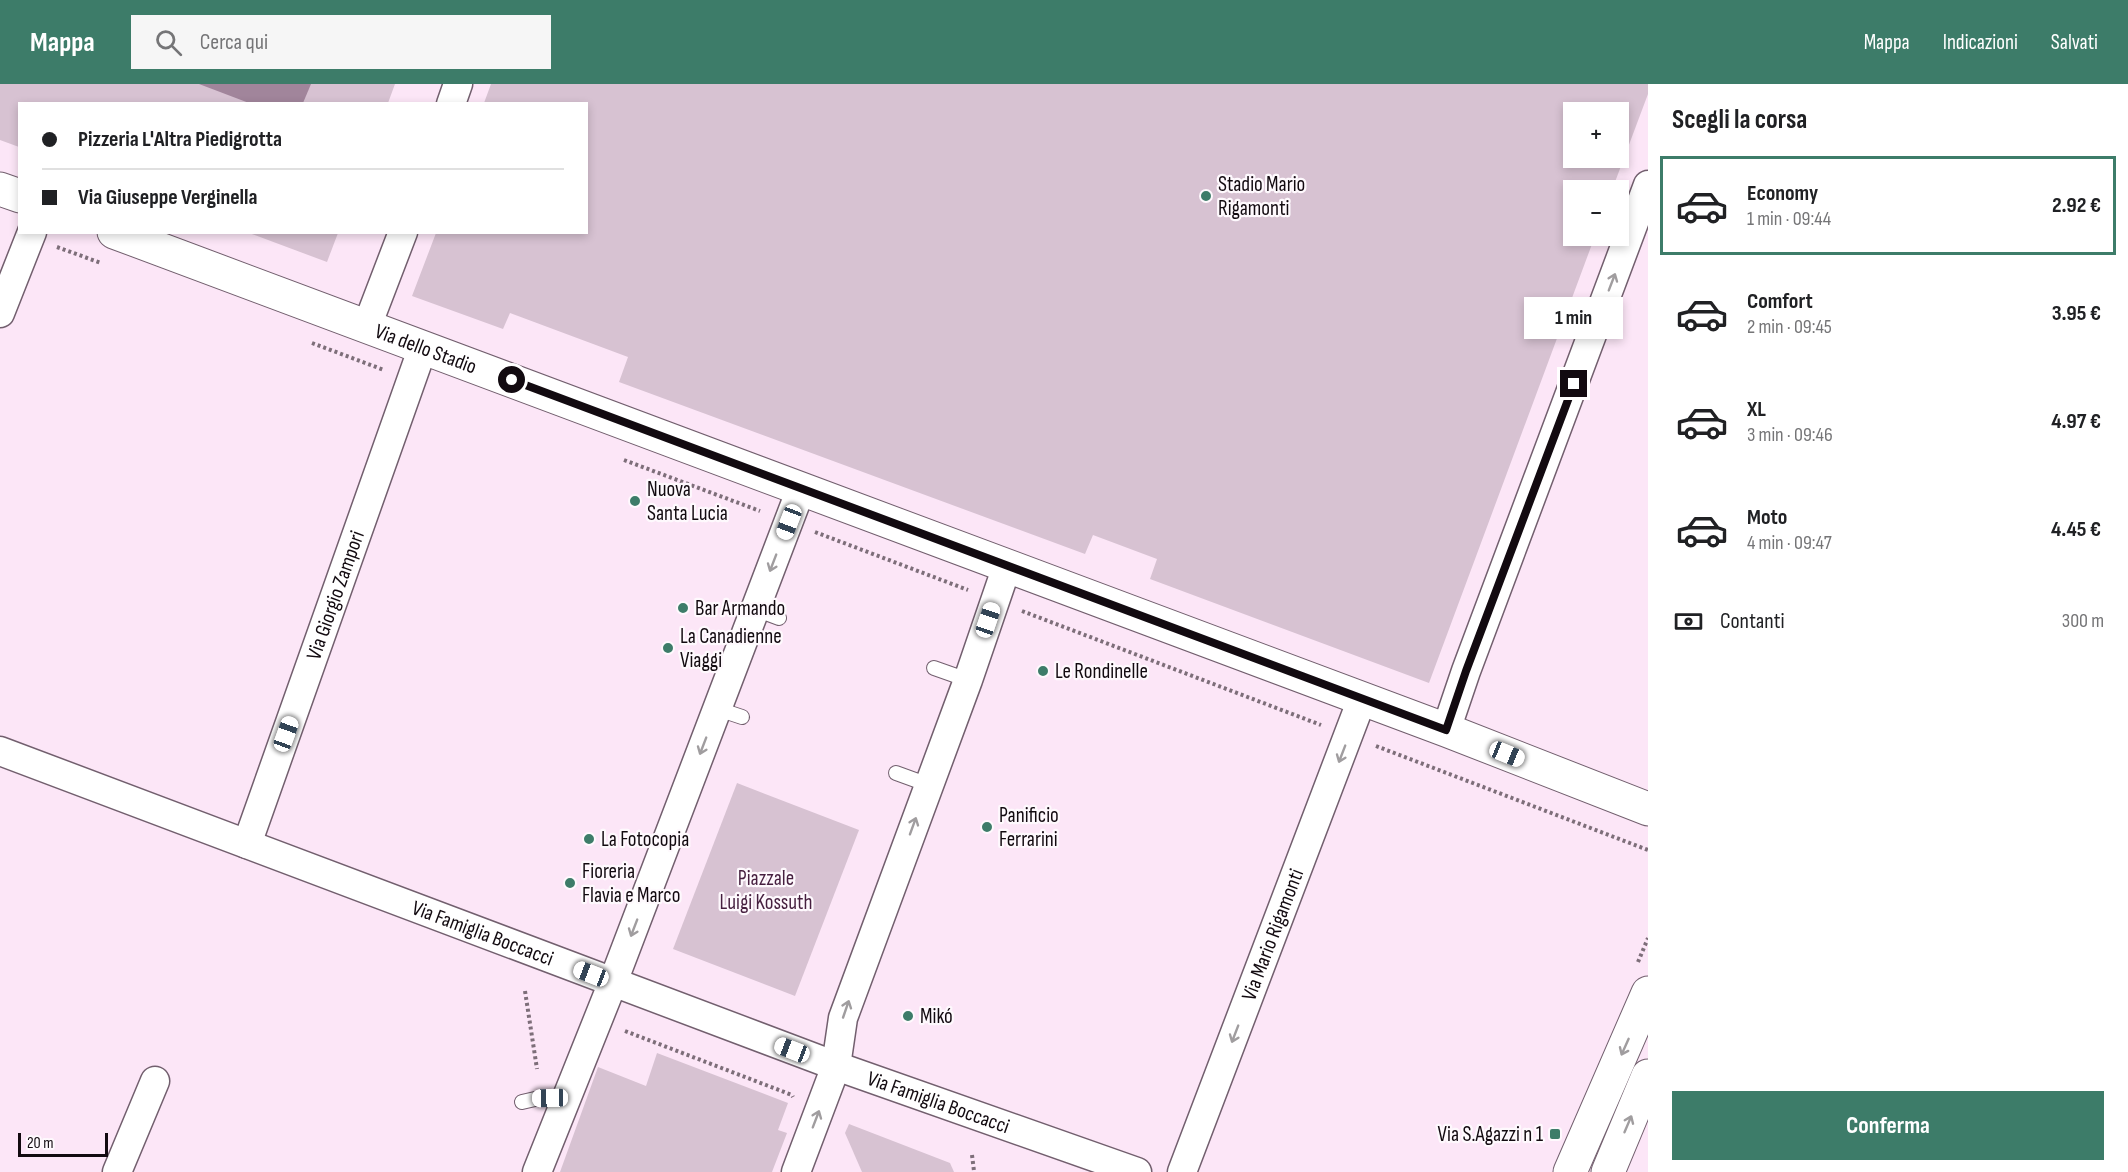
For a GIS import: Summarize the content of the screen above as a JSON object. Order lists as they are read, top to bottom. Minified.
{"streets":{"street":["Via dello Stadio","Via Giorgio Zampori","Via Famiglia Boccacci","Via Mario Rigamonti"]},"crossings":[["Via dello Stadio","Via Giorgio Zampori"],["Via dello Stadio","Via Mario Rigamonti"],["Via Giorgio Zampori","Via Famiglia Boccacci"]],"one_way":["Via Mario Rigamonti"],"parks":["Piazzale Luigi Kossuth"],"places":{"other":["Stadio Mario Rigamonti","Nuova Santa Lucia","Bar Armando","La Canadienne Viaggi","Le Rondinelle","Panificio Ferrarini","La Fotocopia","Fioreria Flavia e Marco","Mikó"],"transit":["Via S.Agazzi n 1"]},"scale_bar":"20 m","page":{"header":"Mappa","search":"Cerca qui","nav":["Mappa","Indicazioni","Salvati"],"heading":"Scegli la corsa","map_buttons":["+","−"],"banner":["Pizzeria L'Altra Piedigrotta","Via Giuseppe Verginella"],"list":[{"name":"Economy","note":"1 min · 09:44","value":"2.92 €"},{"name":"Comfort","note":"2 min · 09:45","value":"3.95 €"},{"name":"XL","note":"3 min · 09:46","value":"4.97 €"},{"name":"Moto","note":"4 min · 09:47","value":"4.45 €"}],"bubble":"1 min","pay":["Contanti","300 m"],"buttons":"Conferma","scale":"20 m"}}
